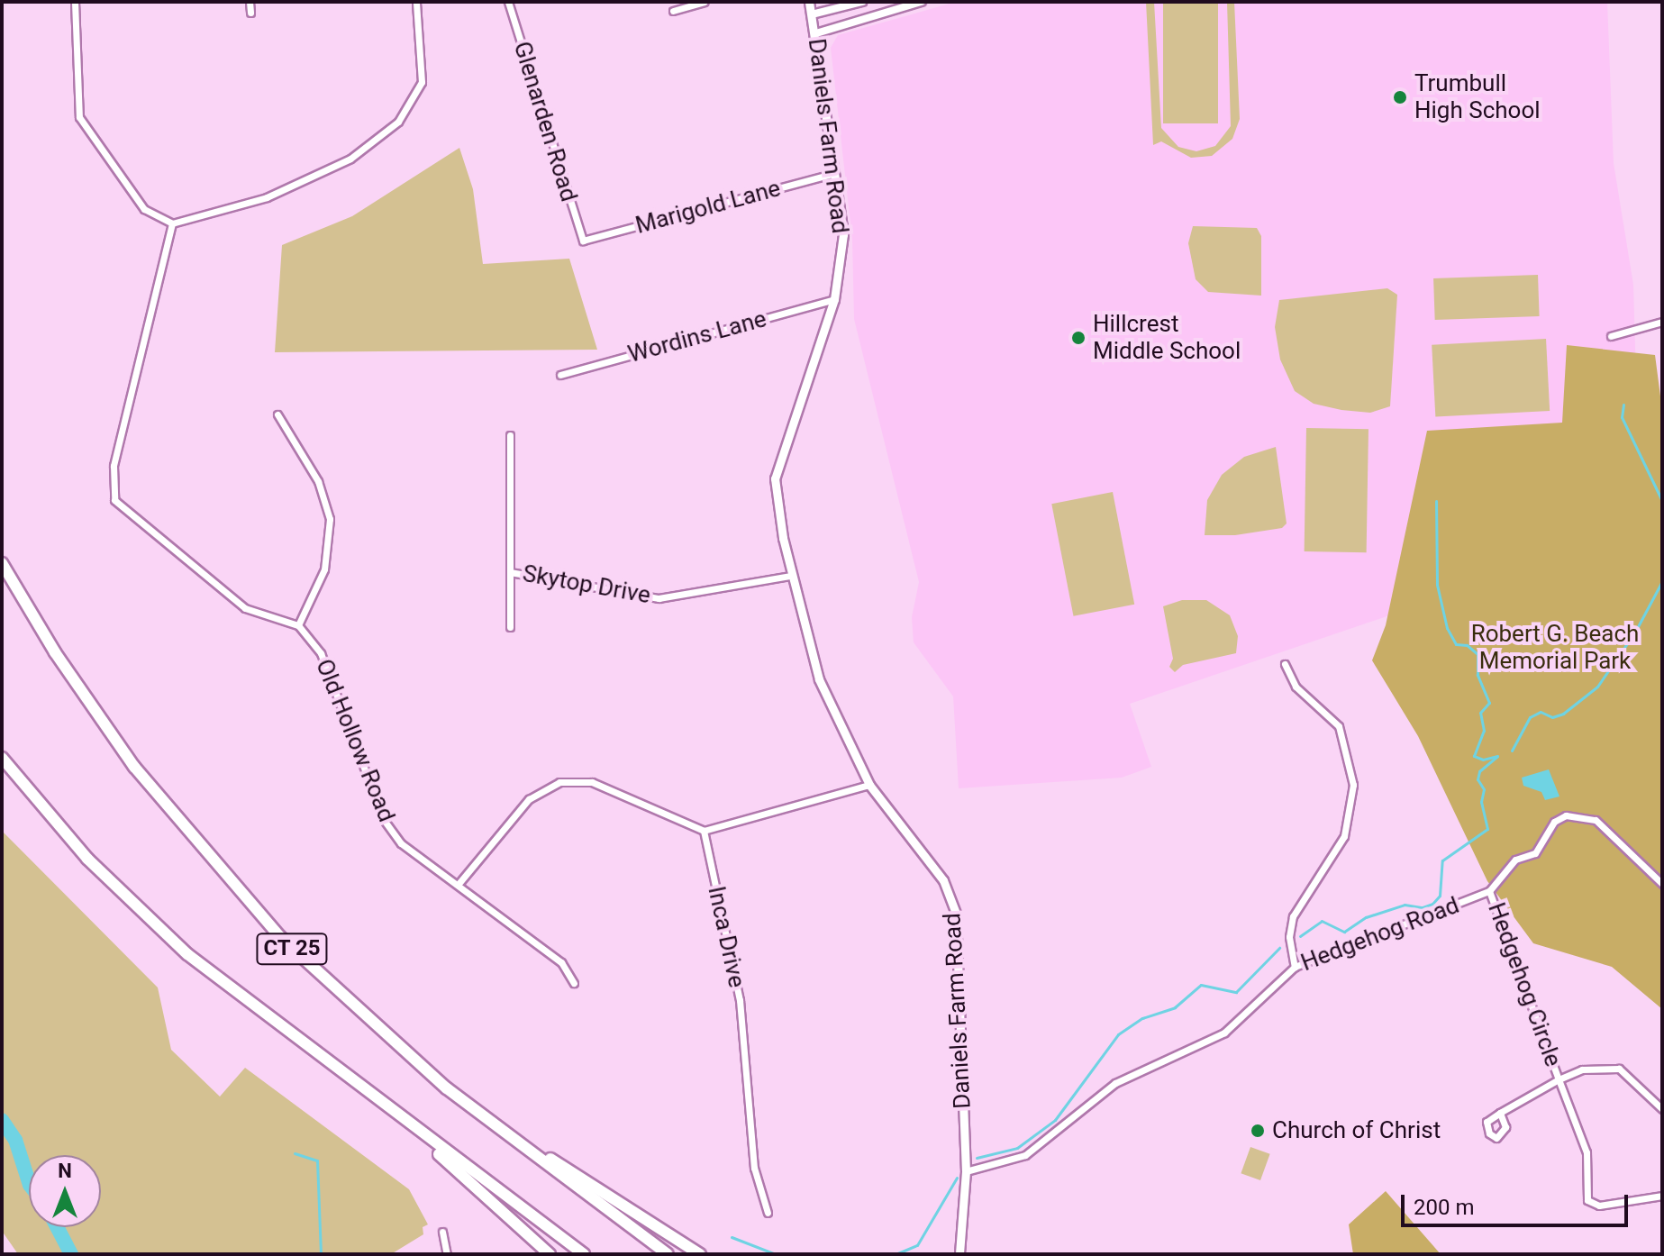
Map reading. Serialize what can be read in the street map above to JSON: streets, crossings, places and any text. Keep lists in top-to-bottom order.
{
  "streets": {
    "highway": ["CT 25"],
    "main road": ["Daniels Farm Road"],
    "street": [
      "Glenarden Road",
      "Marigold Lane",
      "Wordins Lane",
      "Skytop Drive",
      "Old Hollow Road",
      "Hedgehog Road",
      "Inca Drive",
      "Hedgehog Circle"
    ]
  },
  "crossings": [
    ["Glenarden Road", "Marigold Lane"],
    ["Daniels Farm Road", "Marigold Lane"],
    ["Daniels Farm Road", "Wordins Lane"],
    ["Daniels Farm Road", "Skytop Drive"],
    ["Daniels Farm Road", "Hedgehog Road"],
    ["Hedgehog Road", "Hedgehog Circle"]
  ],
  "parks": ["Robert G. Beach Memorial Park"],
  "places": ["Trumbull High School", "Hillcrest Middle School", "Church of Christ"],
  "scale_bar": "200 m",
  "north": "top"
}
